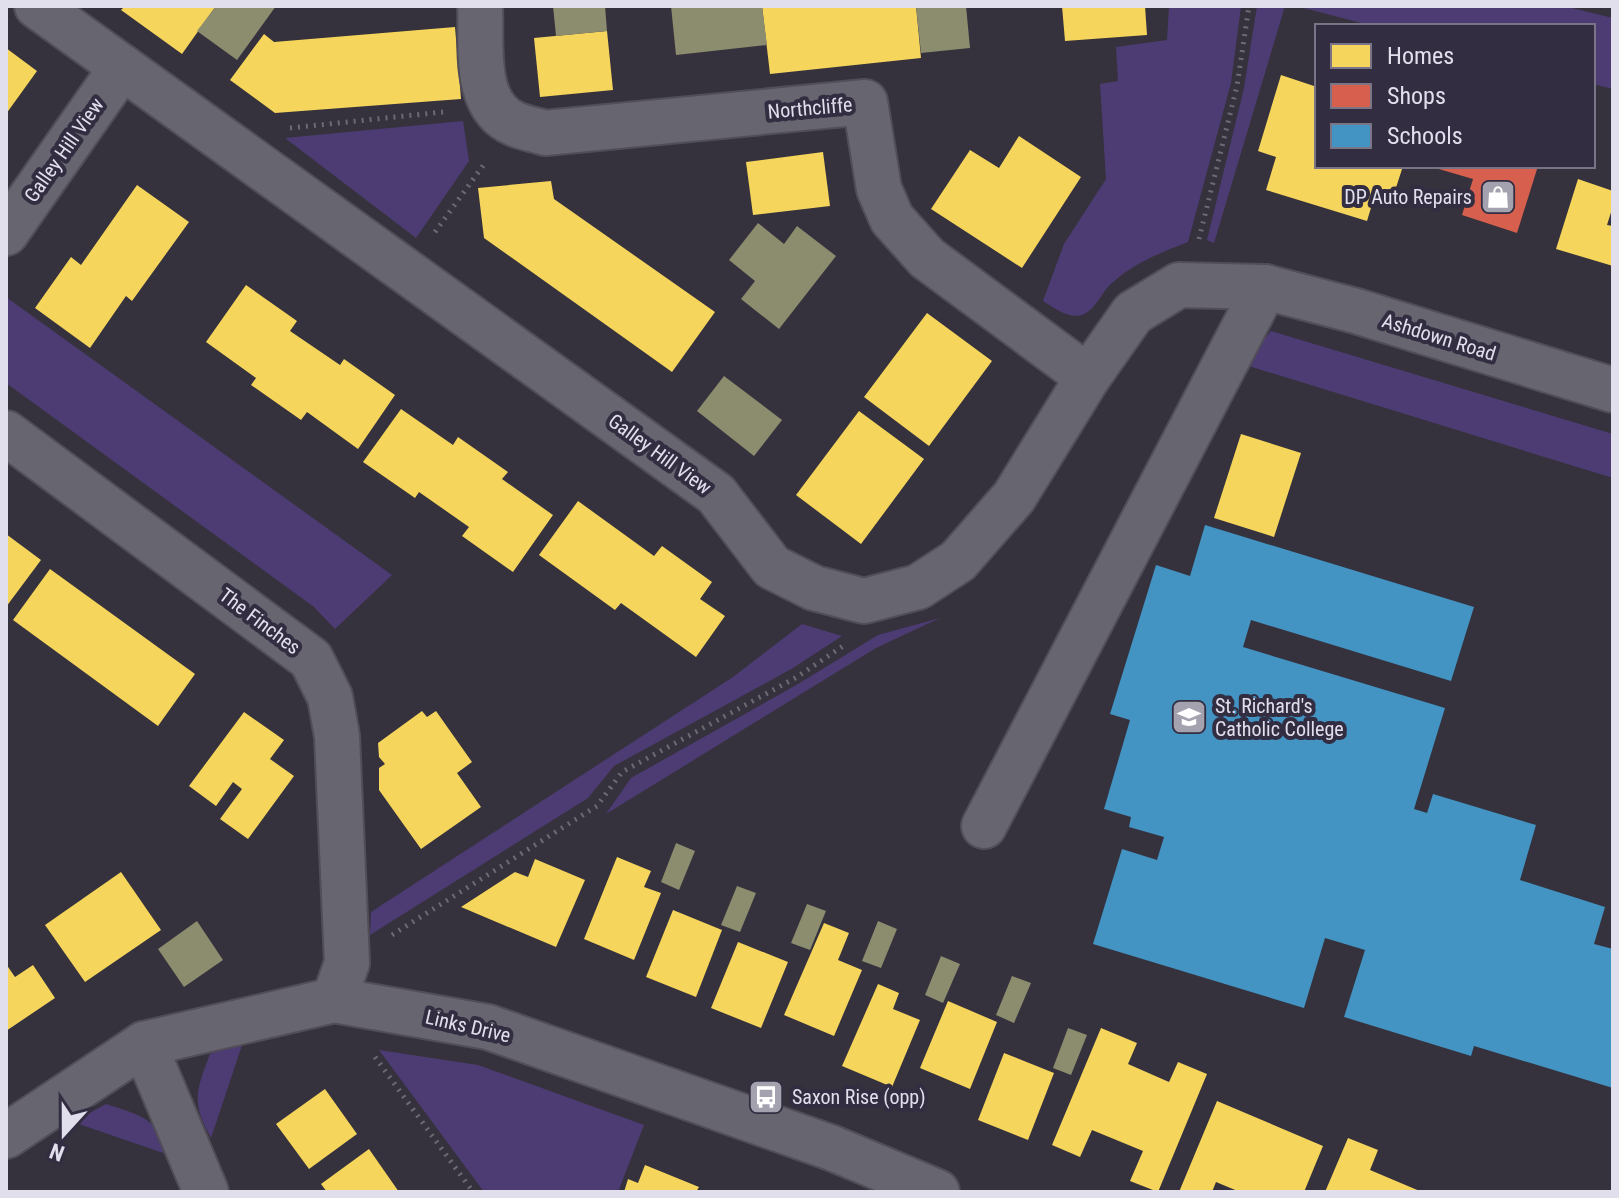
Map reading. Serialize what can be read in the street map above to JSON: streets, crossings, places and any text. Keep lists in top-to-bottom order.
{
  "streets": {
    "street": [
      "Northcliffe",
      "Galley Hill View",
      "Ashdown Road",
      "The Finches",
      "Links Drive"
    ]
  },
  "crossings": [
    ["Northcliffe", "Galley Hill View"],
    ["The Finches", "Links Drive"]
  ],
  "places": {
    "shop": ["DP Auto Repairs"],
    "school or university": ["St. Richard's Catholic College"],
    "bus stop": ["Saxon Rise (opp)"]
  },
  "legend": ["Homes", "Shops", "Schools"],
  "north": "bottom"
}
